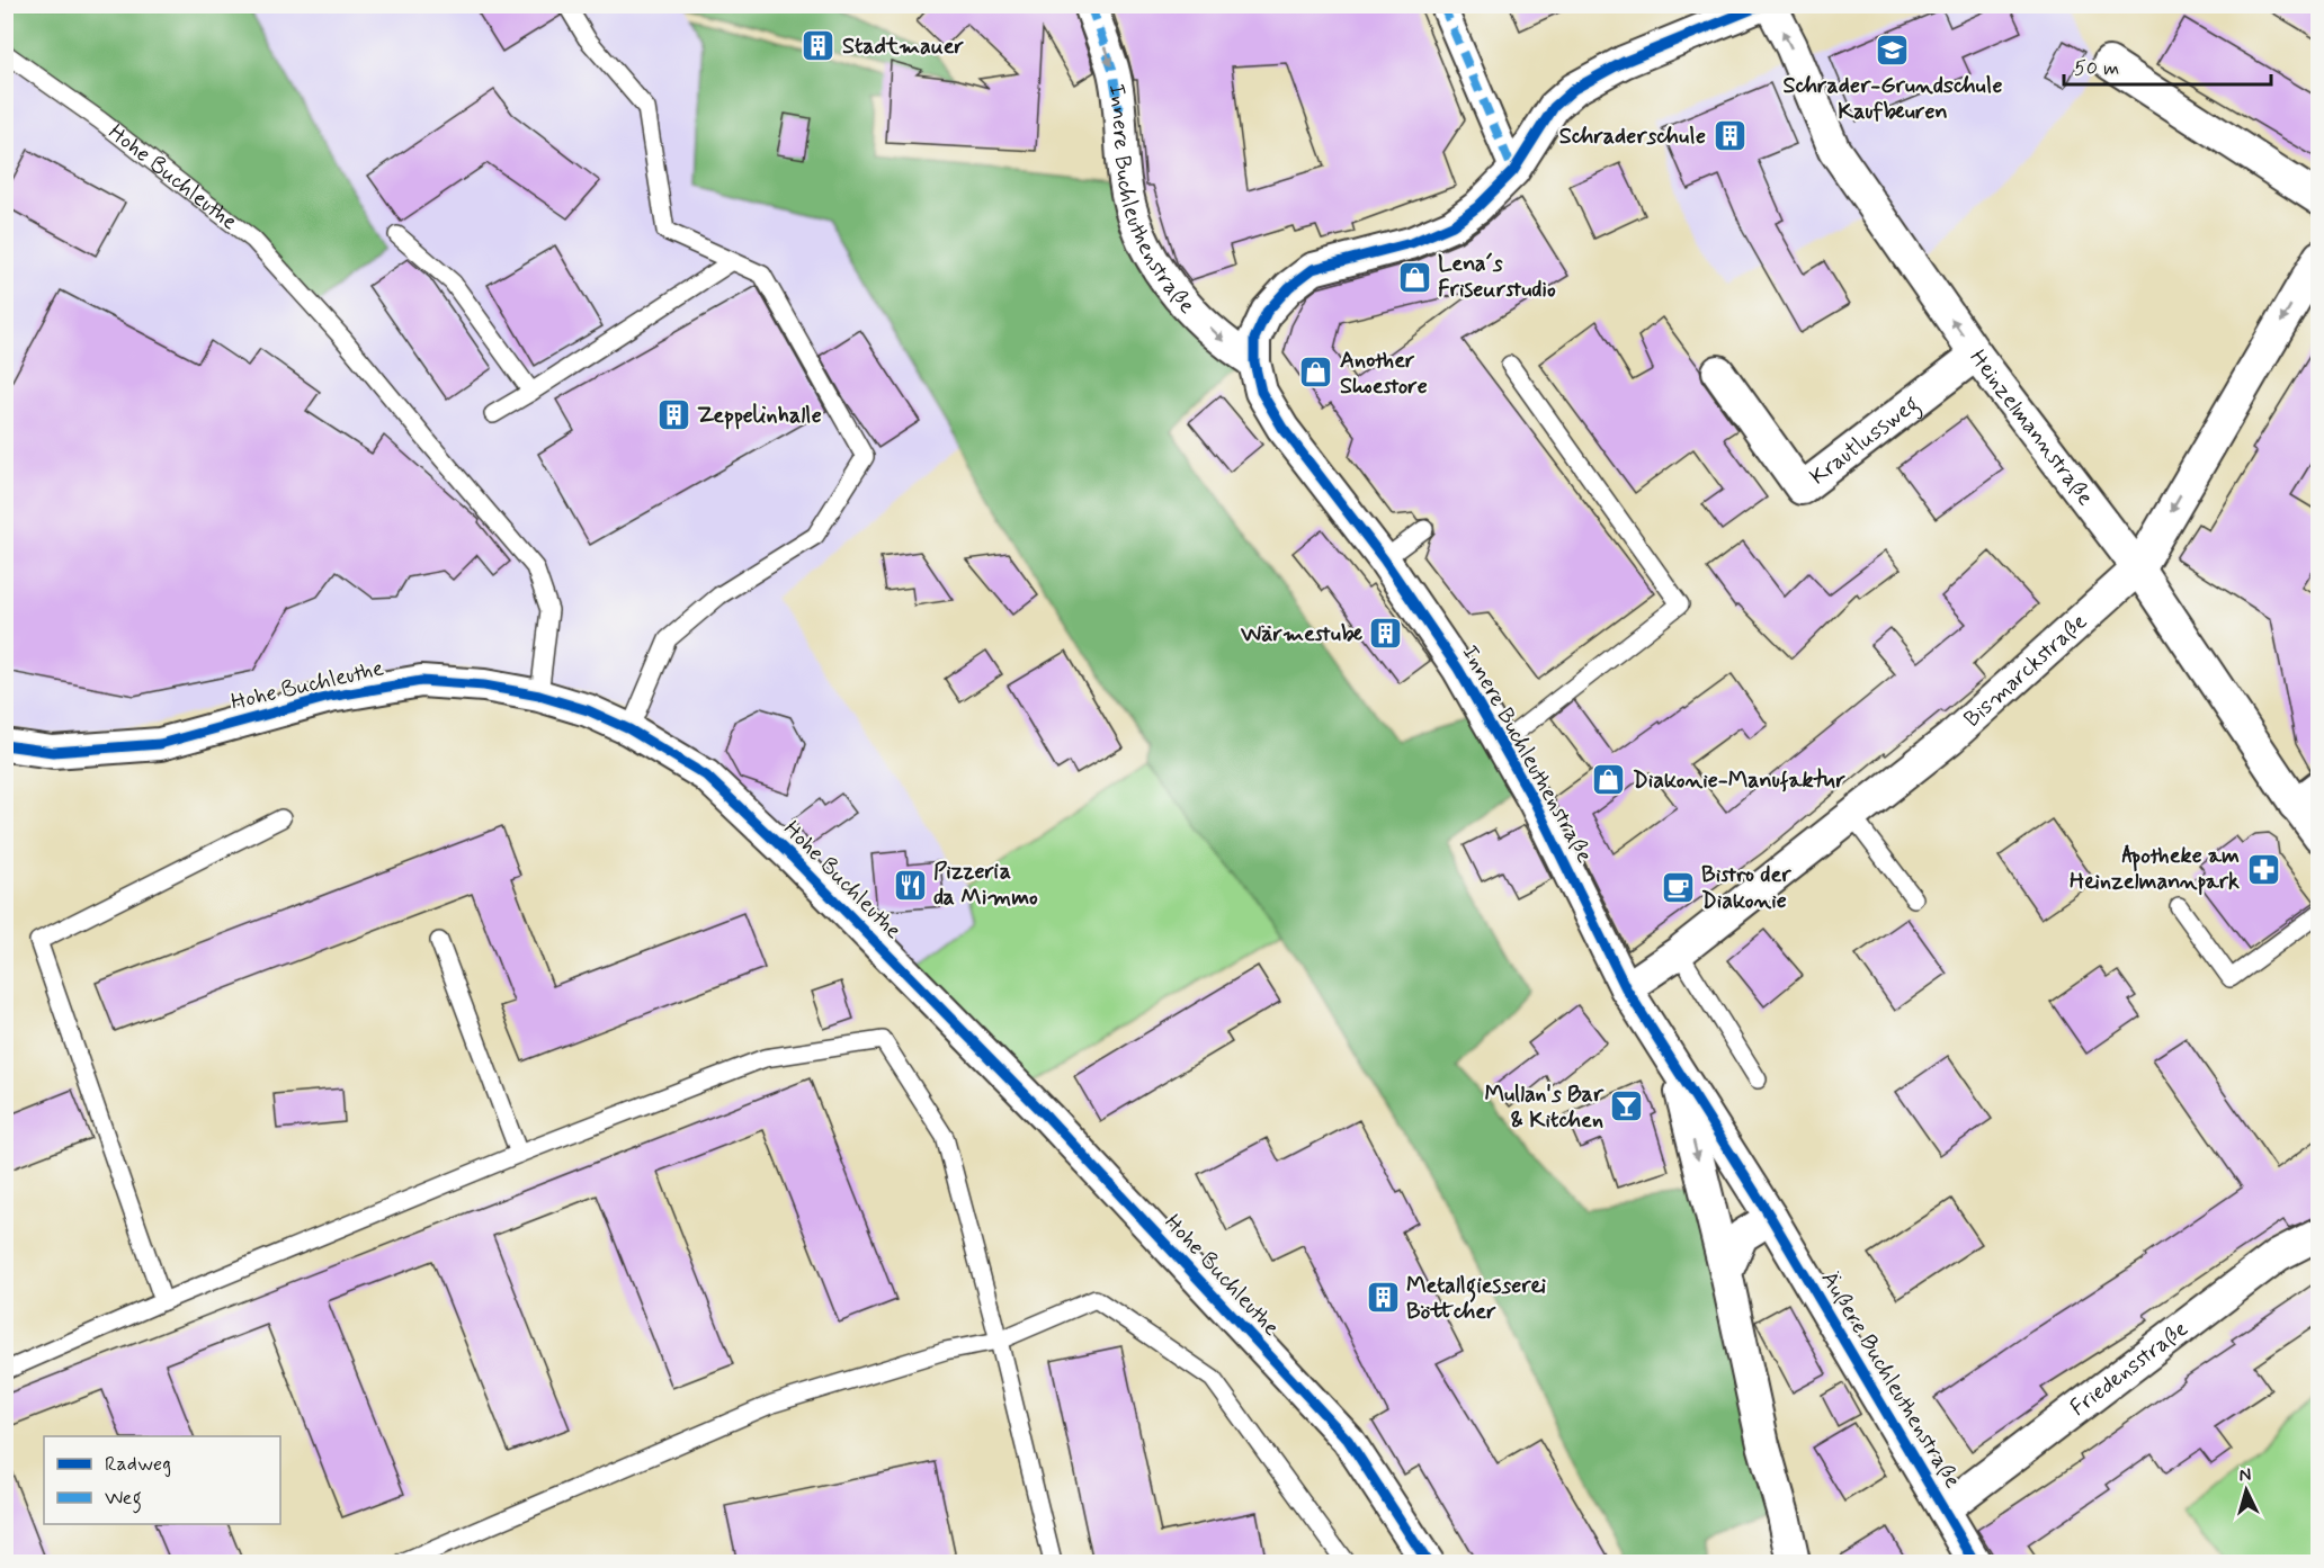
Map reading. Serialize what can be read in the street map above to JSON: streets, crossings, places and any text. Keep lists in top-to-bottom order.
{
  "streets": {
    "street": [
      "Hohe Buchleuthe",
      "Innere Buchleuthenstraße",
      "Heinzelmannstraße",
      "Krautlussweg",
      "Bismarckstraße",
      "Friedensstraße",
      "Äußere Buchleuthenstraße"
    ]
  },
  "crossings": [
    ["Innere Buchleuthenstraße", "Bismarckstraße"],
    ["Innere Buchleuthenstraße", "Äußere Buchleuthenstraße"],
    ["Heinzelmannstraße", "Krautlussweg"],
    ["Heinzelmannstraße", "Bismarckstraße"],
    ["Friedensstraße", "Äußere Buchleuthenstraße"]
  ],
  "one_way": ["Heinzelmannstraße", "Bismarckstraße"],
  "places": {
    "building": [
      "Stadtmauer",
      "Schraderschule",
      "Zeppelinhalle",
      "Wärmestube",
      "Metallgiesserei Böttcher"
    ],
    "school or university": ["Schrader-Grundschule Kaufbeuren"],
    "shop": ["Lena´s Friseurstudio", "Another Shoestore", "Diakonie-Manufaktur"],
    "pharmacy": ["Apotheke am Heinzelmannpark"],
    "restaurant": ["Pizzeria da Mimmo"],
    "cafe": ["Bistro der Diakonie"],
    "bar": ["Mullan's Bar & Kitchen"]
  },
  "legend": ["Radweg", "Weg"],
  "scale_bar": "50 m",
  "north": "top"
}
